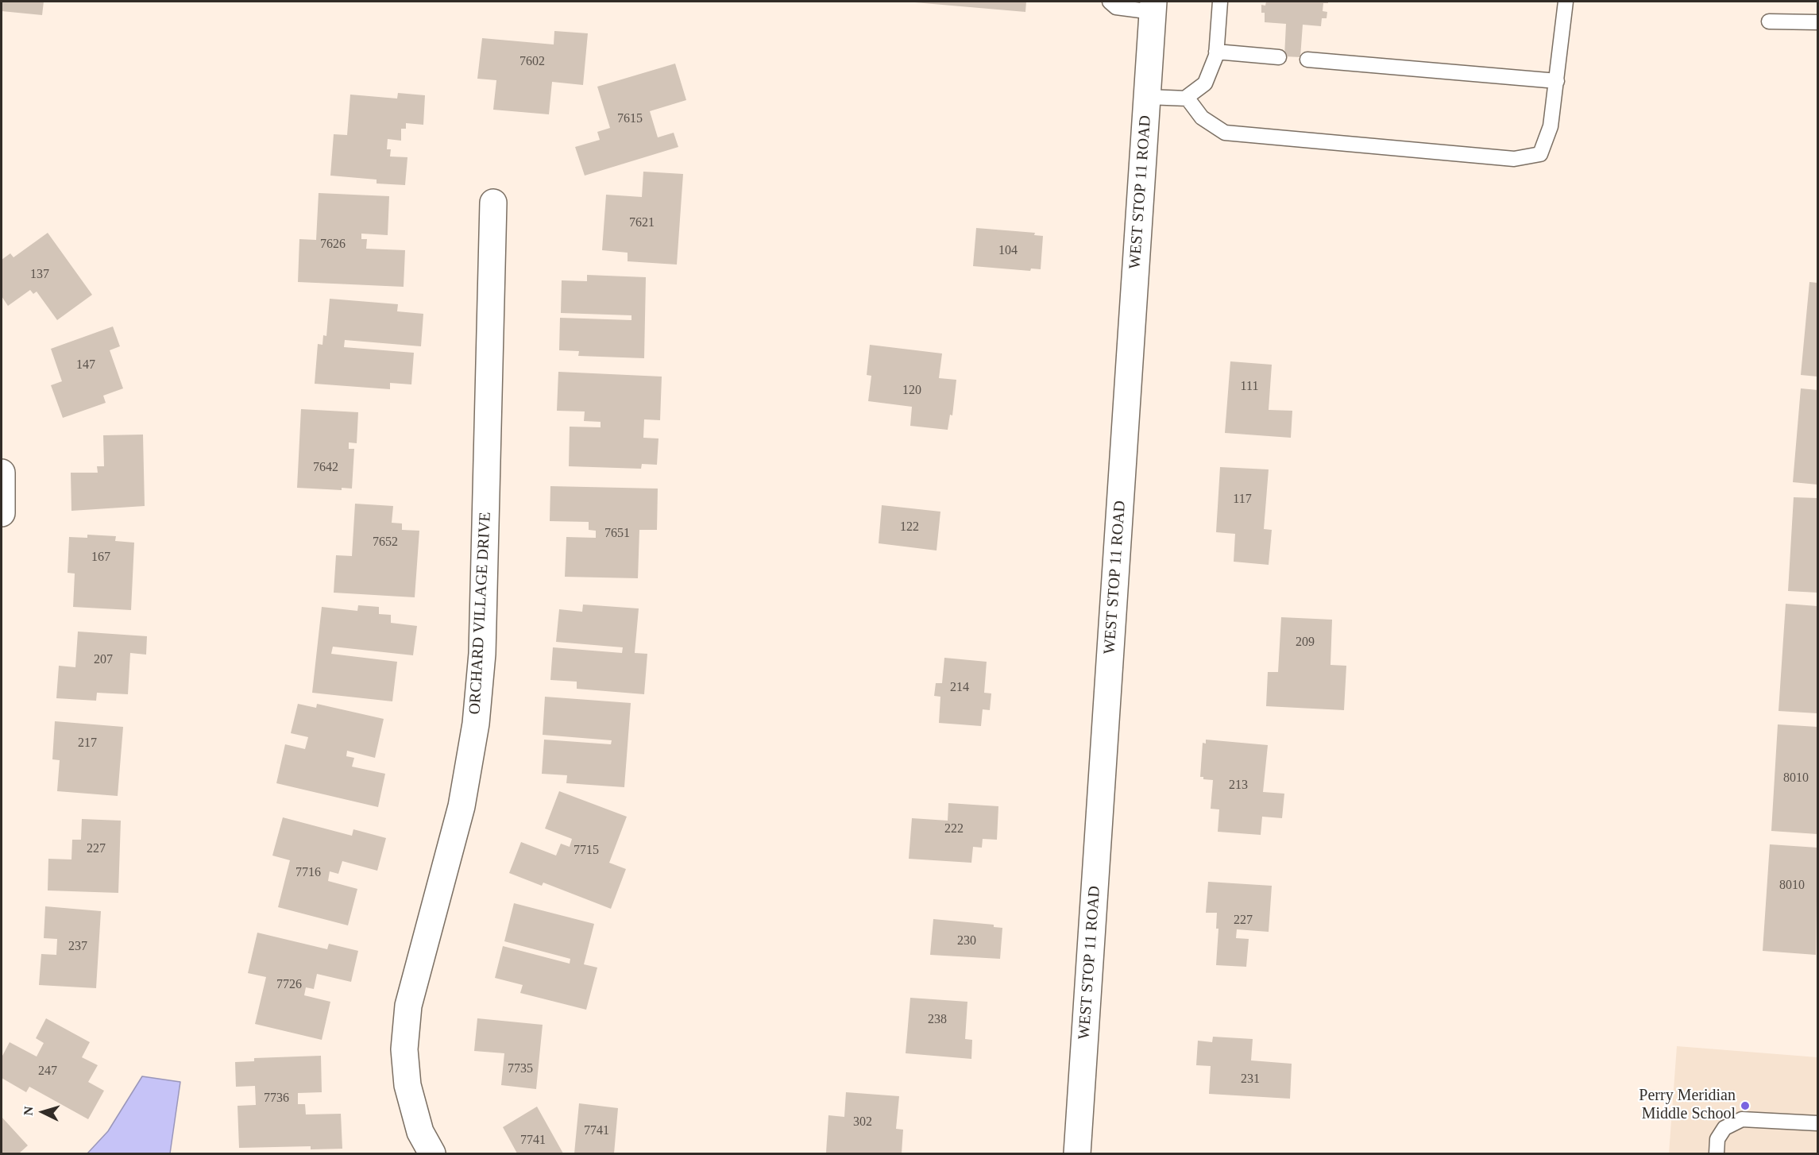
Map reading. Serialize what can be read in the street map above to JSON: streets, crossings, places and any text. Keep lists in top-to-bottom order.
{
  "streets": {
    "street": ["WEST STOP 11 ROAD", "ORCHARD VILLAGE DRIVE"]
  },
  "places": ["Perry Meridian Middle School"],
  "house_numbers": [
    "7602",
    "7615",
    "7621",
    "7626",
    "104",
    "137",
    "147",
    "111",
    "120",
    "7642",
    "117",
    "122",
    "7651",
    "7652",
    "167",
    "209",
    "207",
    "214",
    "217",
    "8010",
    "213",
    "222",
    "227",
    "7715",
    "7716",
    "8010",
    "227",
    "230",
    "237",
    "7726",
    "238",
    "7735",
    "247",
    "231",
    "7736",
    "302",
    "7741",
    "7741"
  ],
  "north": "left"
}
